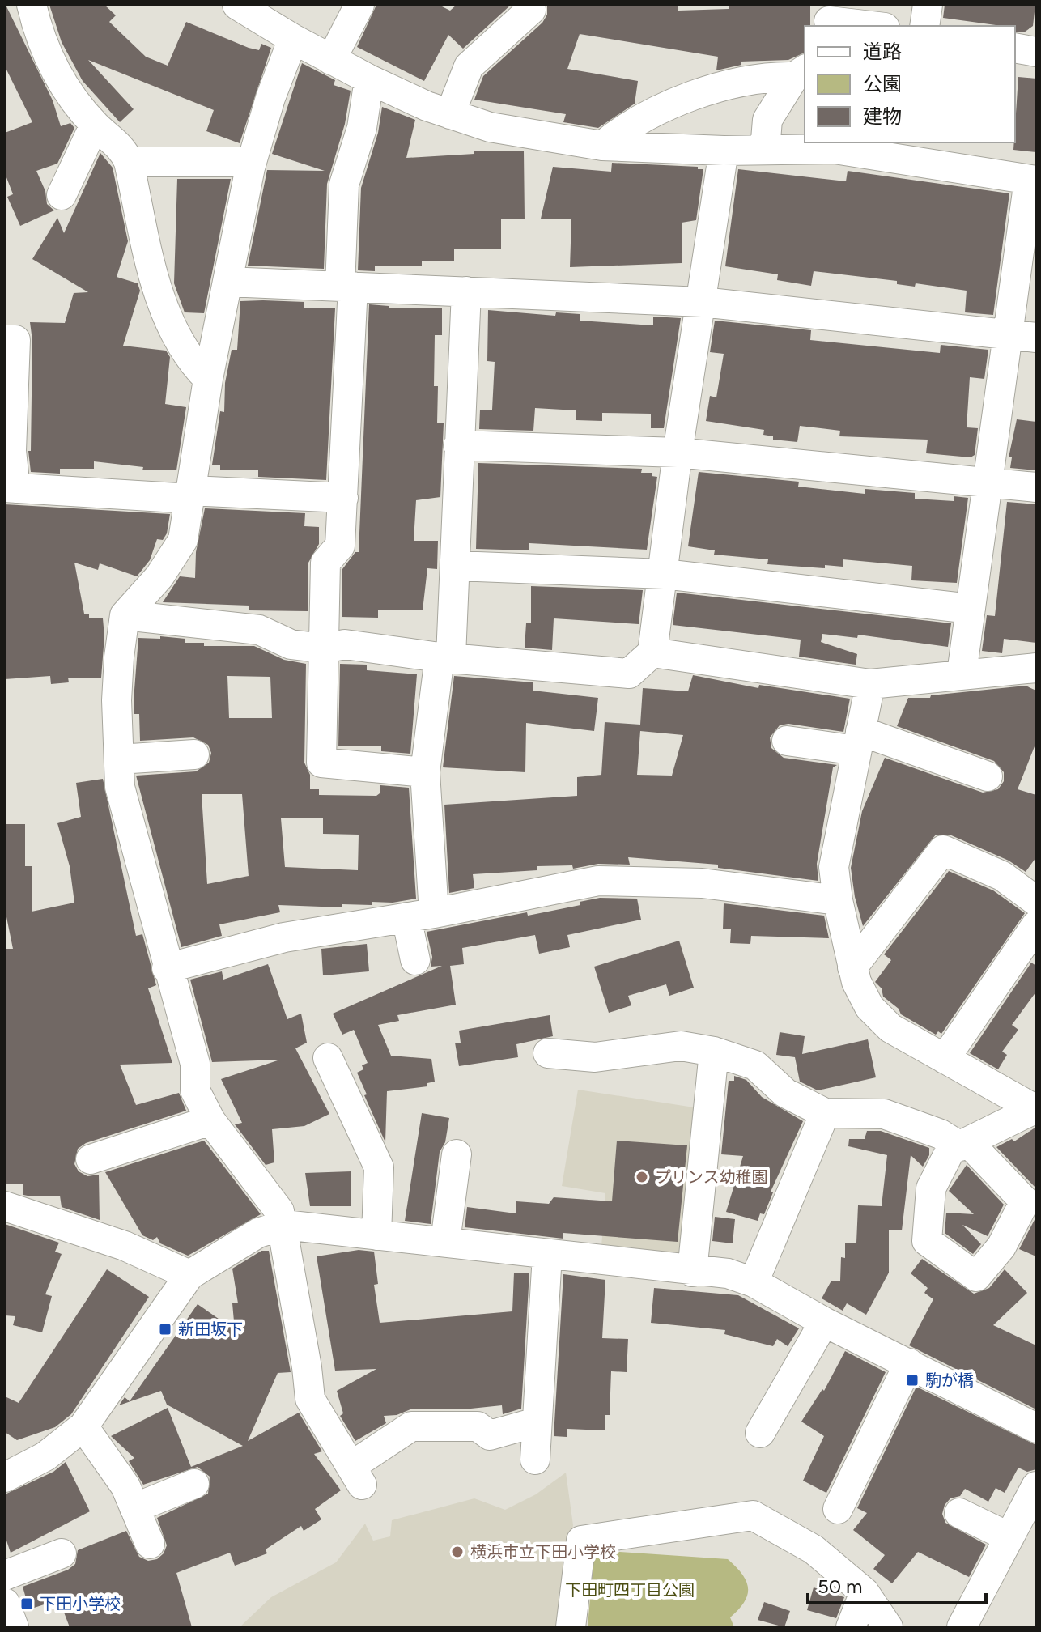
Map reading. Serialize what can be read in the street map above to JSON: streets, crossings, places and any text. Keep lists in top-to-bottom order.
{
  "parks": ["下田町四丁目公園"],
  "places": {
    "other": ["プリンス幼稚園", "横浜市立下田小学校"],
    "transit": ["新田坂下", "駒が橋", "下田小学校"]
  },
  "legend": ["道路", "公園", "建物"],
  "scale_bar": "50 m"
}
